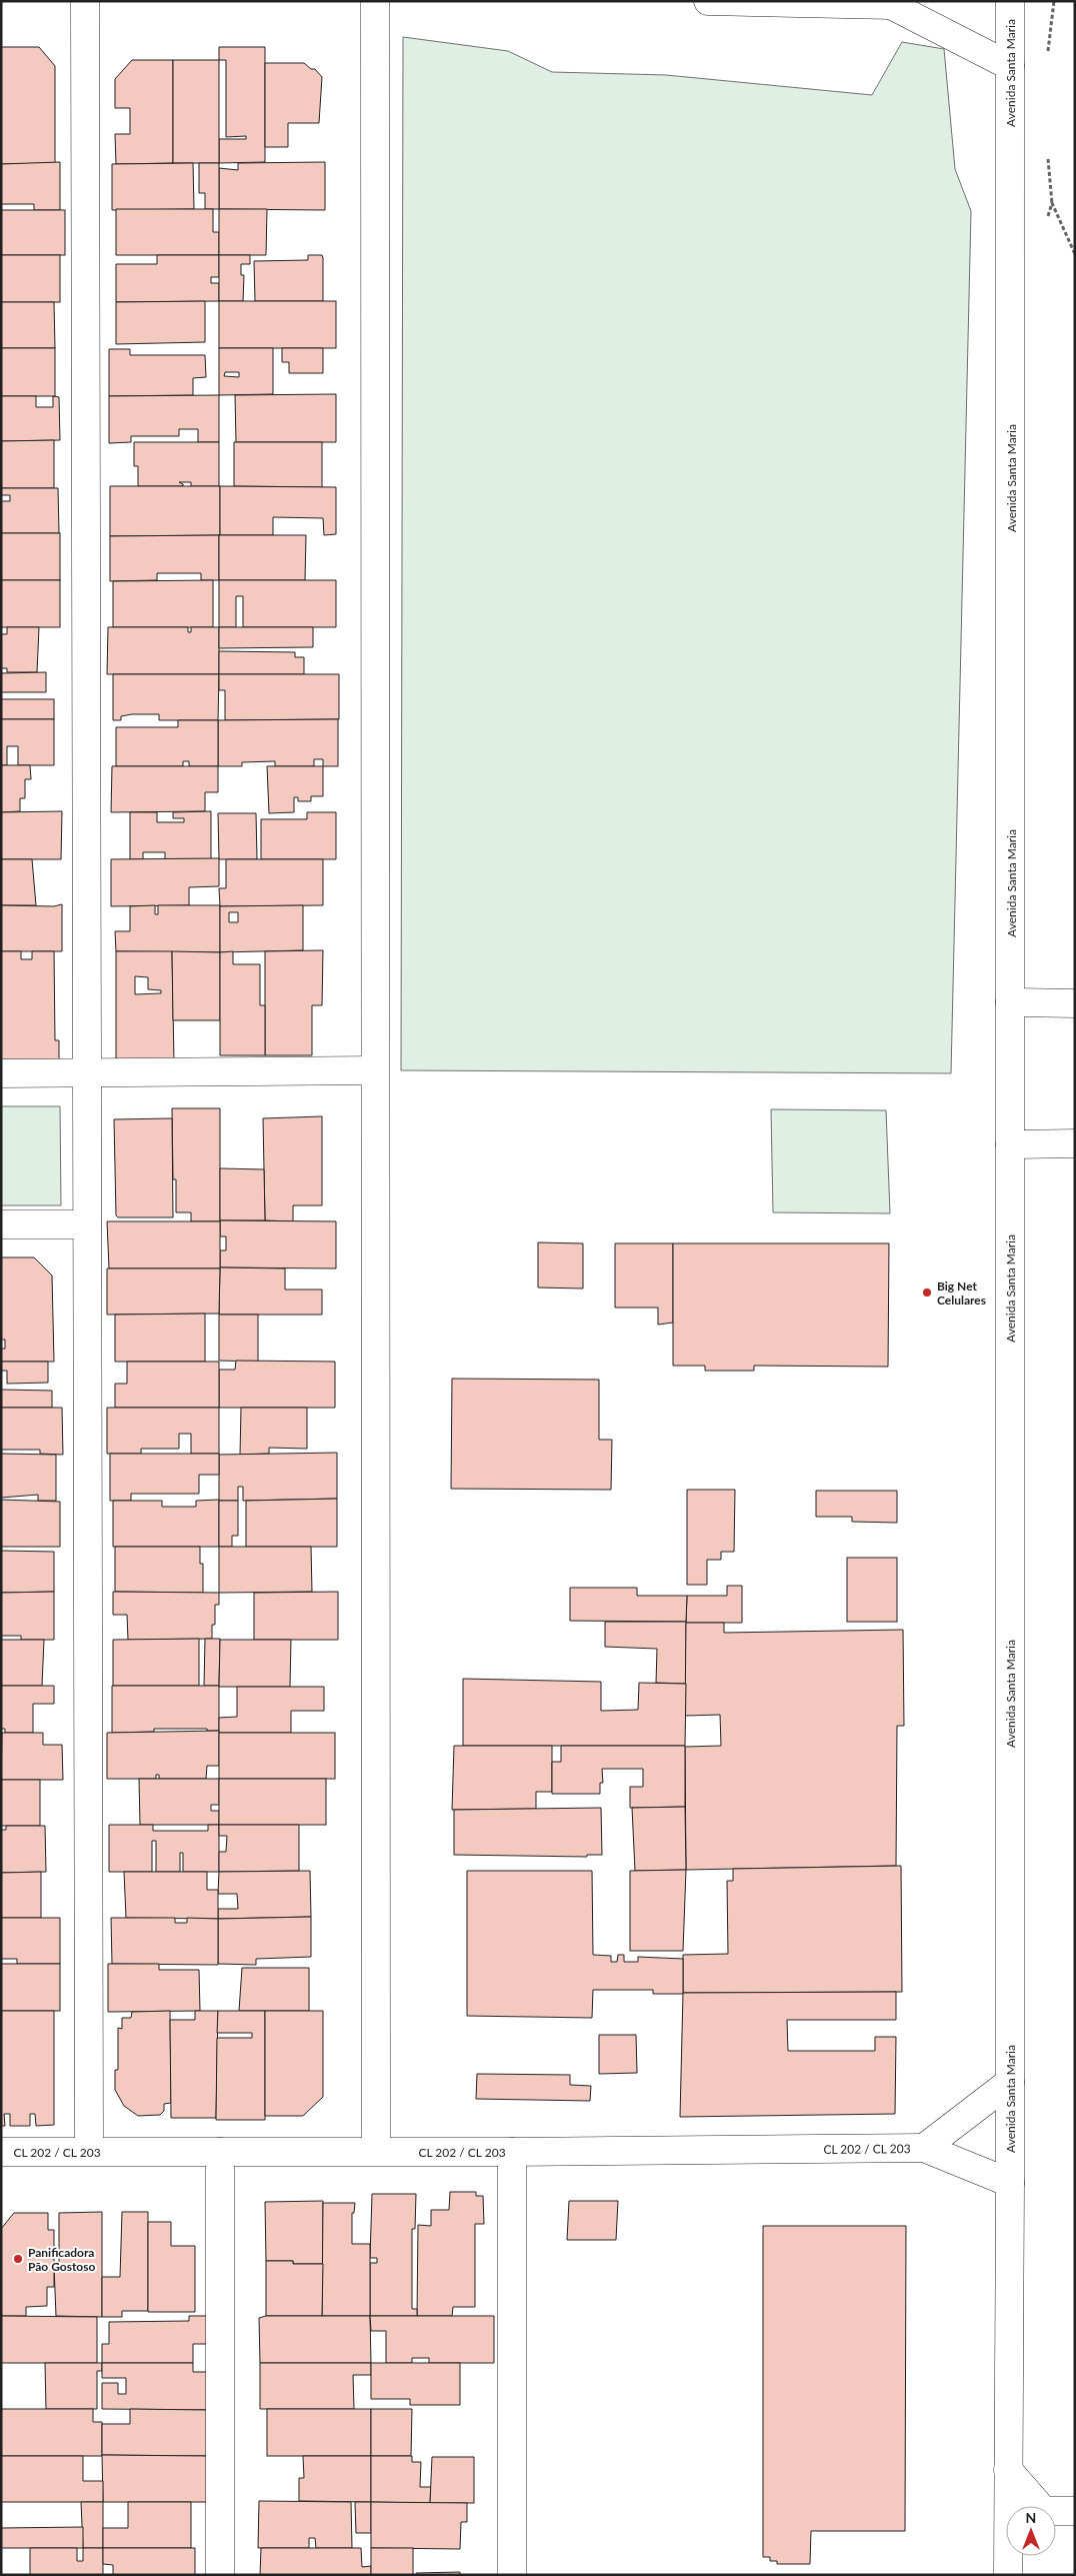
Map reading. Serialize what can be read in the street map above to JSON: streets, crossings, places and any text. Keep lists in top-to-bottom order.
{
  "streets": {
    "street": ["Avenida Santa Maria", "CL 202 / CL 203"]
  },
  "places": ["Big Net Celulares", "Panificadora Pão Gostoso"],
  "north": "top"
}
